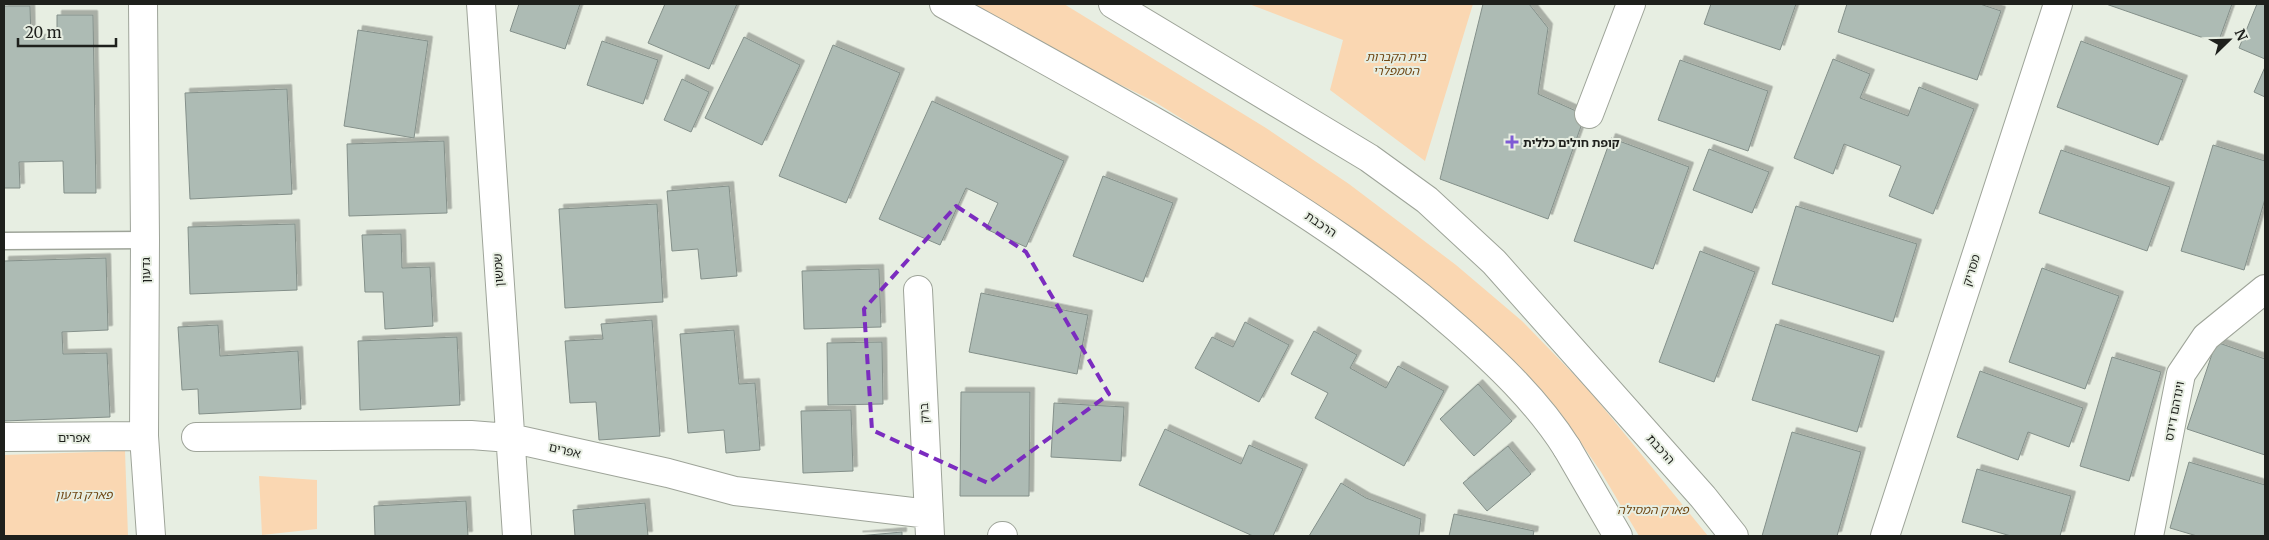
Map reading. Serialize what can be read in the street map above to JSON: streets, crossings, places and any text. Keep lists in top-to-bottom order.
{
  "streets": {
    "street": [
      "הרכבת",
      "גדעון",
      "שמשון",
      "מסריק",
      "וינדהם דידס",
      "ברק",
      "אפרים"
    ]
  },
  "crossings": [
    ["גדעון", "אפרים"],
    ["שמשון", "אפרים"],
    ["ברק", "אפרים"]
  ],
  "parks": ["בית הקברות הטמפלרי", "פארק גדעון", "פארק המסילה"],
  "places": {
    "health": ["קופת חולים כללית"]
  },
  "scale_bar": "20 m",
  "north": "top right"
}
